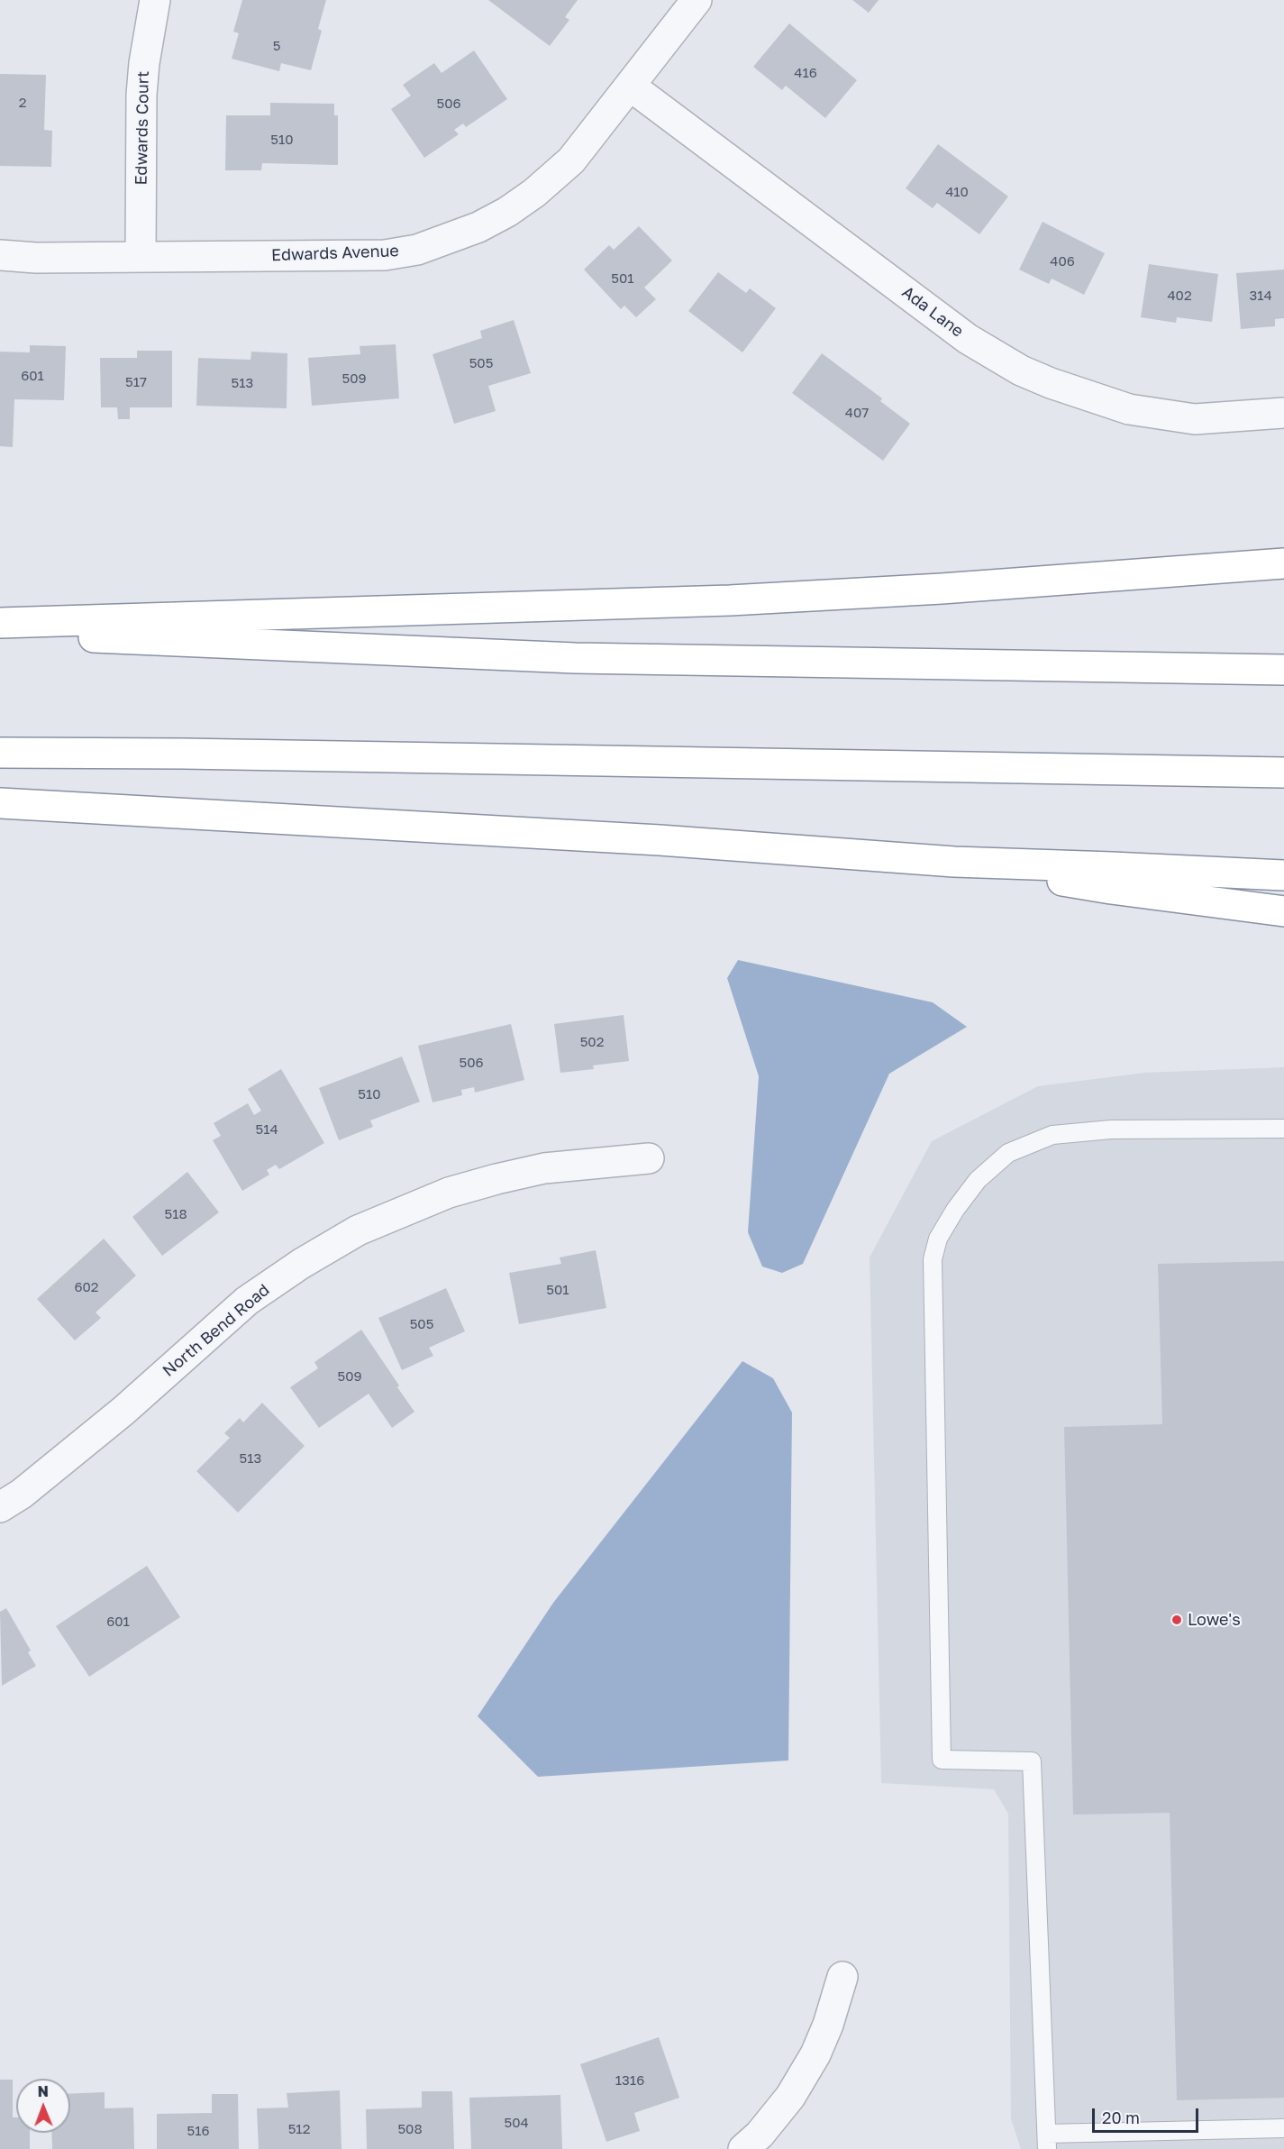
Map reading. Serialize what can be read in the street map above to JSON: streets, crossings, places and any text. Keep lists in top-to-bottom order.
{
  "streets": {
    "street": [
      "Edwards Court",
      "Edwards Avenue",
      "Ada Lane",
      "North Bend Road"
    ]
  },
  "crossings": [
    ["Edwards Court", "Edwards Avenue"],
    ["Edwards Avenue", "Ada Lane"]
  ],
  "places": ["Lowe's"],
  "house_numbers": [
    "5",
    "416",
    "2",
    "506",
    "510",
    "410",
    "406",
    "501",
    "402",
    "314",
    "505",
    "601",
    "509",
    "517",
    "513",
    "407",
    "502",
    "506",
    "510",
    "514",
    "518",
    "602",
    "501",
    "505",
    "509",
    "513",
    "601",
    "1316",
    "504",
    "512",
    "508",
    "516"
  ],
  "scale_bar": "20 m",
  "north": "top"
}
